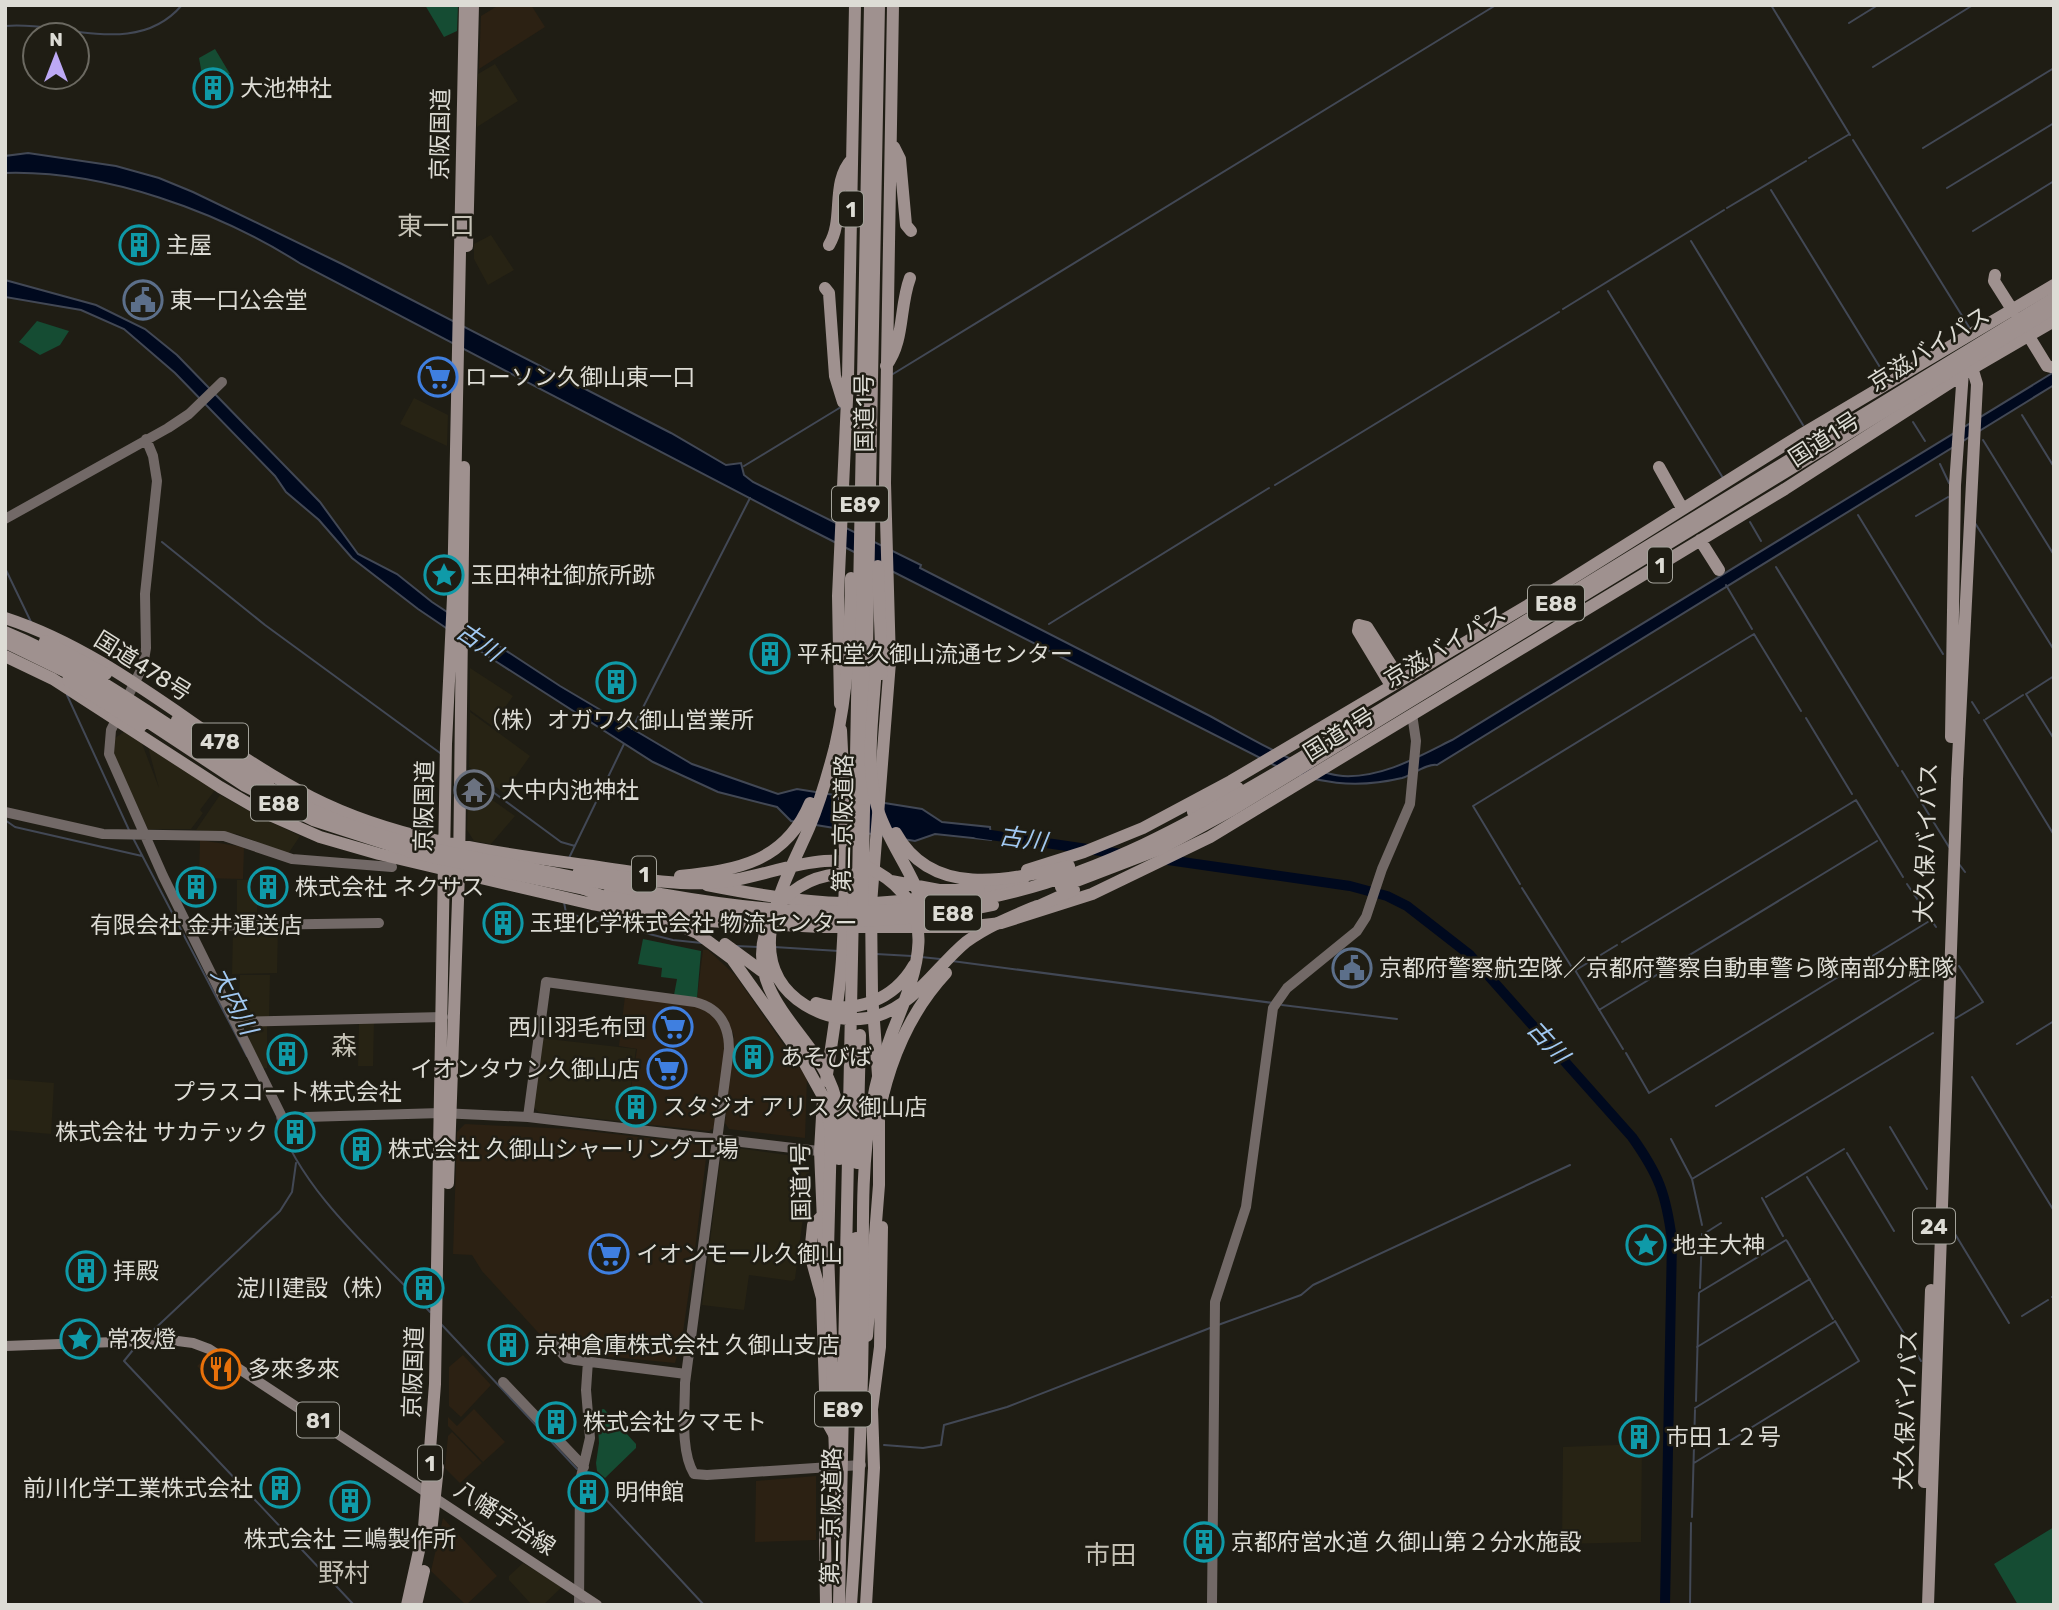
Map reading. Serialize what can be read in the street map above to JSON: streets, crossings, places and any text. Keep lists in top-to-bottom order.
{
  "streets": {
    "highway": [
      "京阪国道",
      "1",
      "京滋バイパス",
      "国道1号",
      "E89",
      "E88",
      "国道478号",
      "478",
      "第二京阪道路",
      "大久保バイパス",
      "24"
    ],
    "main road": ["81", "八幡宇治線"]
  },
  "crossings": [
    ["京阪国道", "国道1号"],
    ["京阪国道", "E88"],
    ["京阪国道", "国道478号"],
    ["京阪国道", "478"],
    ["京阪国道", "八幡宇治線"],
    ["京滋バイパス", "国道1号"],
    ["京滋バイパス", "E88"],
    ["国道1号", "E88"],
    ["国道1号", "国道478号"],
    ["国道1号", "478"],
    ["国道1号", "第二京阪道路"],
    ["国道1号", "大久保バイパス"]
  ],
  "districts": [
    "東一口",
    "森",
    "市田",
    "野村"
  ],
  "water": ["古川", "大内川"],
  "places": {
    "building": [
      "大池神社",
      "主屋",
      "平和堂久御山流通センター",
      "（株）オガワ久御山営業所",
      "有限会社 金井運送店",
      "株式会社 ネクサス",
      "玉理化学株式会社 物流センター",
      "プラスコート株式会社",
      "あそびば",
      "スタジオ アリス 久御山店",
      "株式会社 サカテック",
      "株式会社 久御山シャーリング工場",
      "拝殿",
      "淀川建設（株）",
      "京神倉庫株式会社 久御山支店",
      "株式会社クマモト",
      "市田１２号",
      "前川化学工業株式会社",
      "明伸館",
      "株式会社 三嶋製作所",
      "京都府営水道 久御山第２分水施設"
    ],
    "public building": ["東一口公会堂", "京都府警察航空隊／京都府警察自動車警ら隊南部分駐隊"],
    "supermarket": [
      "ローソン久御山東一口",
      "西川羽毛布団",
      "イオンタウン久御山店",
      "イオンモール久御山"
    ],
    "place": ["玉田神社御旅所跡", "地主大神", "常夜燈"],
    "temple": ["大中内池神社"],
    "restaurant": ["多來多來"]
  },
  "north": "top"
}
